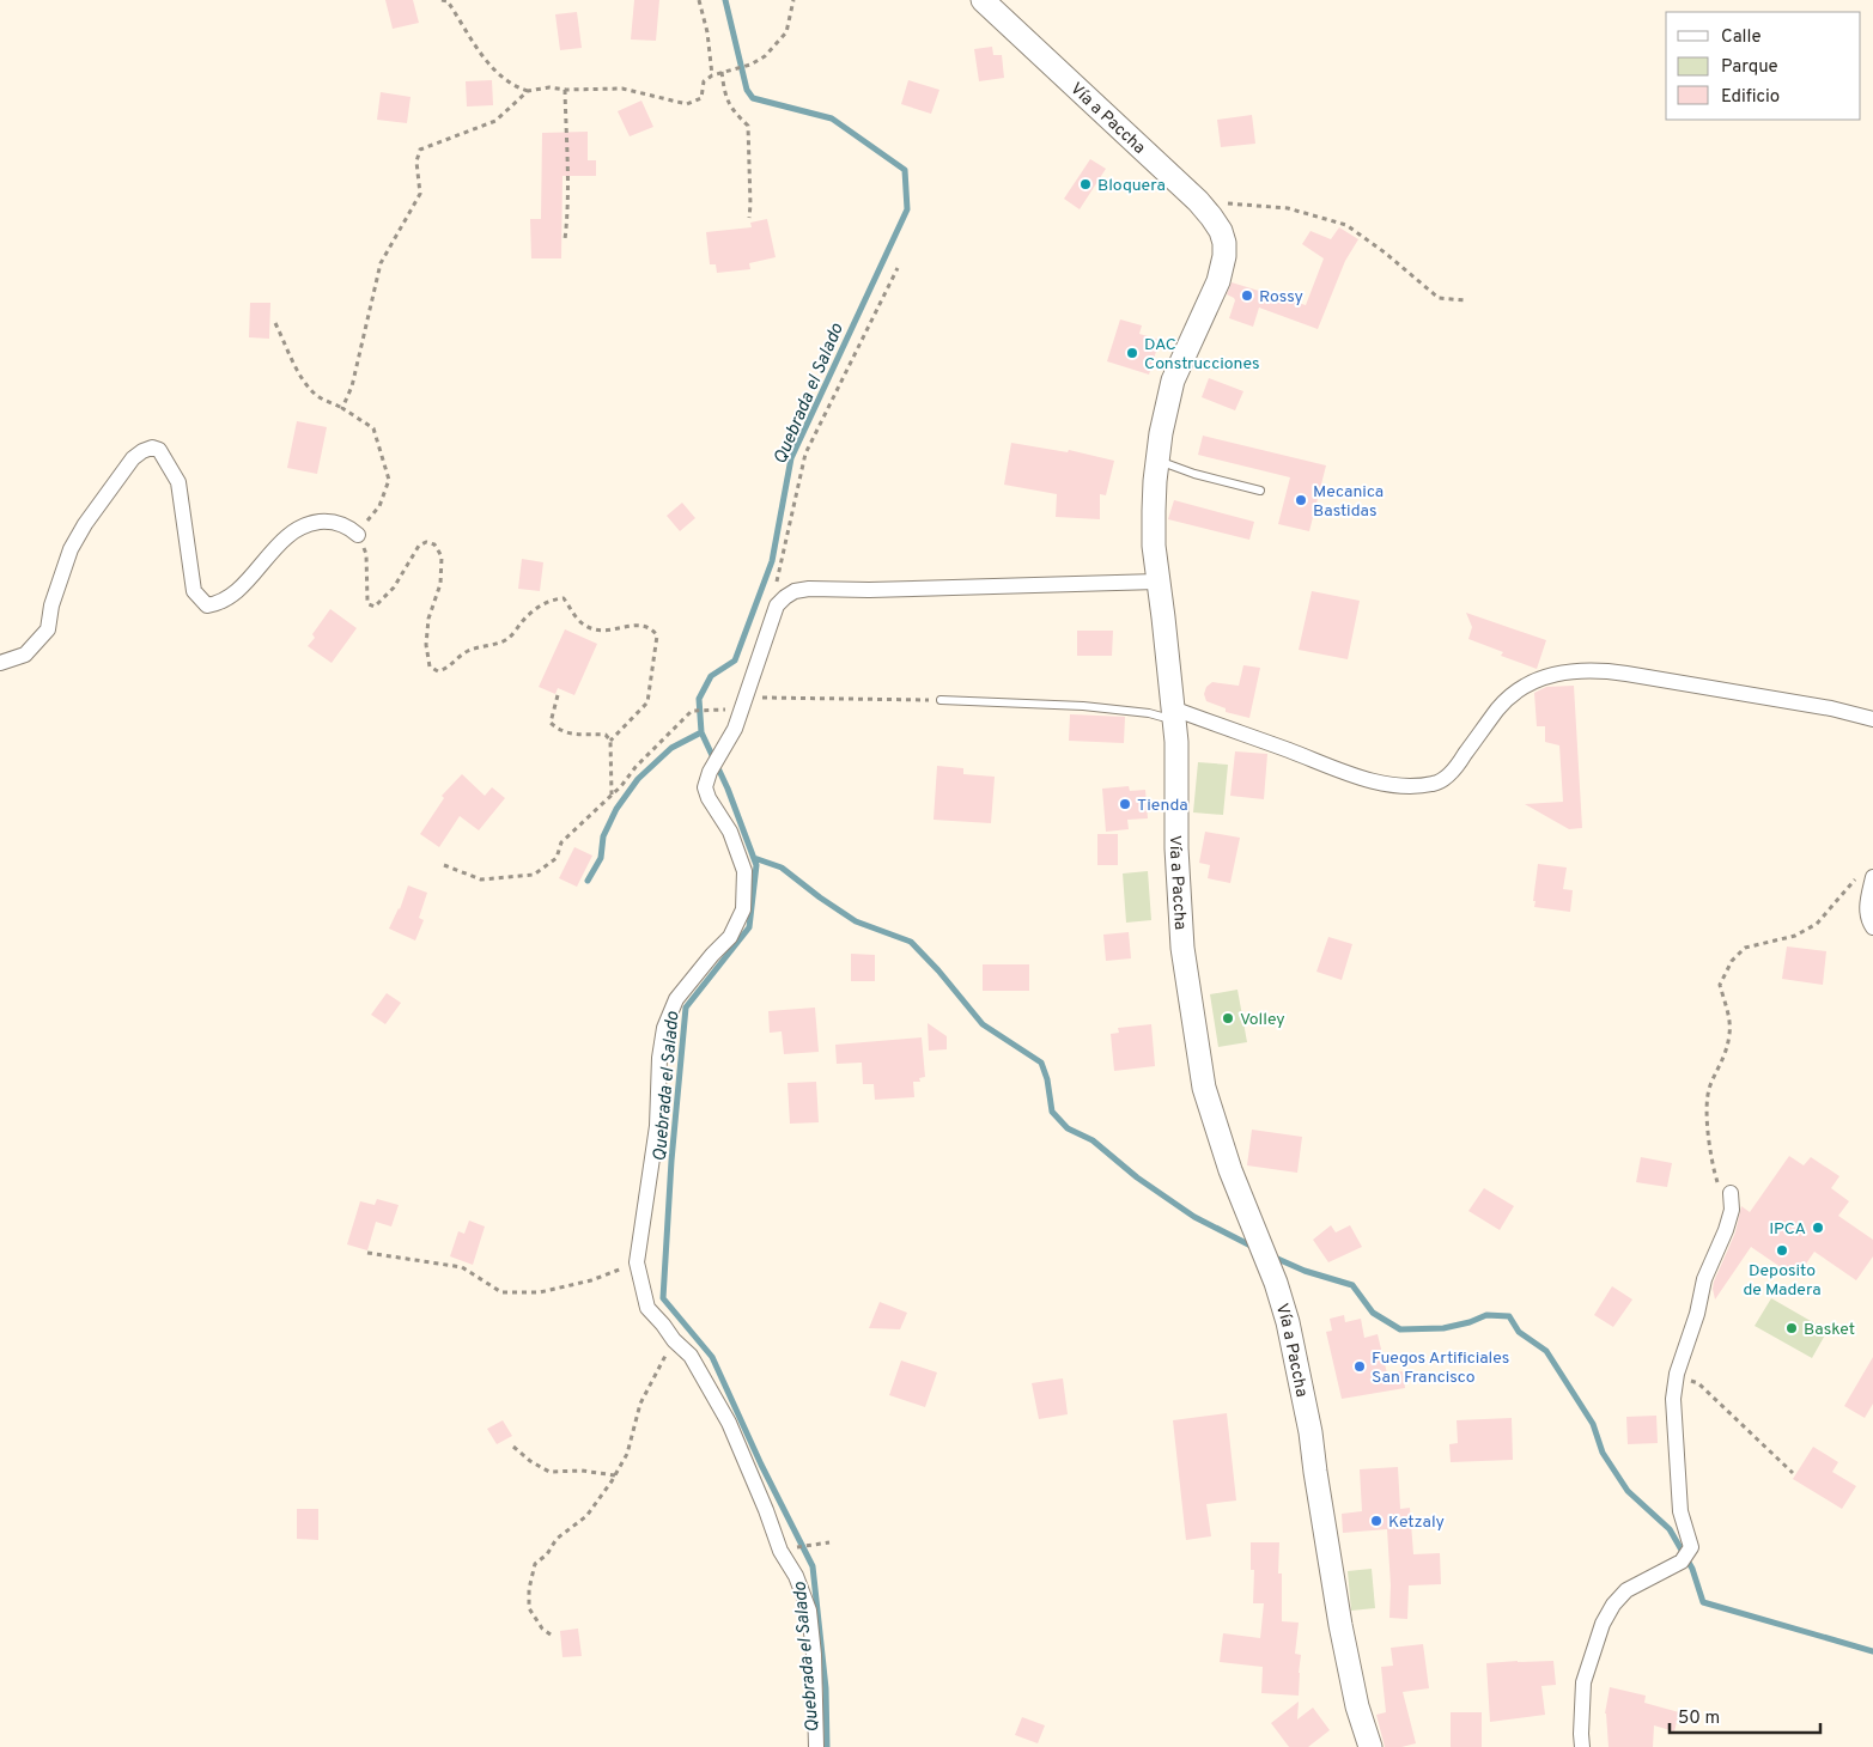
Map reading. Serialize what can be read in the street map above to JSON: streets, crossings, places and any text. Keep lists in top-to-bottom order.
{
  "streets": {
    "main road": ["Vía a Paccha"]
  },
  "water": ["Quebrada el Salado"],
  "places": [
    "Bloquera",
    "Rossy",
    "DAC Construcciones",
    "Mecanica Bastidas",
    "Tienda",
    "Volley",
    "IPCA",
    "Deposito de Madera",
    "Basket",
    "Fuegos Artificiales San Francisco",
    "Ketzaly"
  ],
  "legend": ["Calle", "Parque", "Edificio"],
  "scale_bar": "50 m"
}
